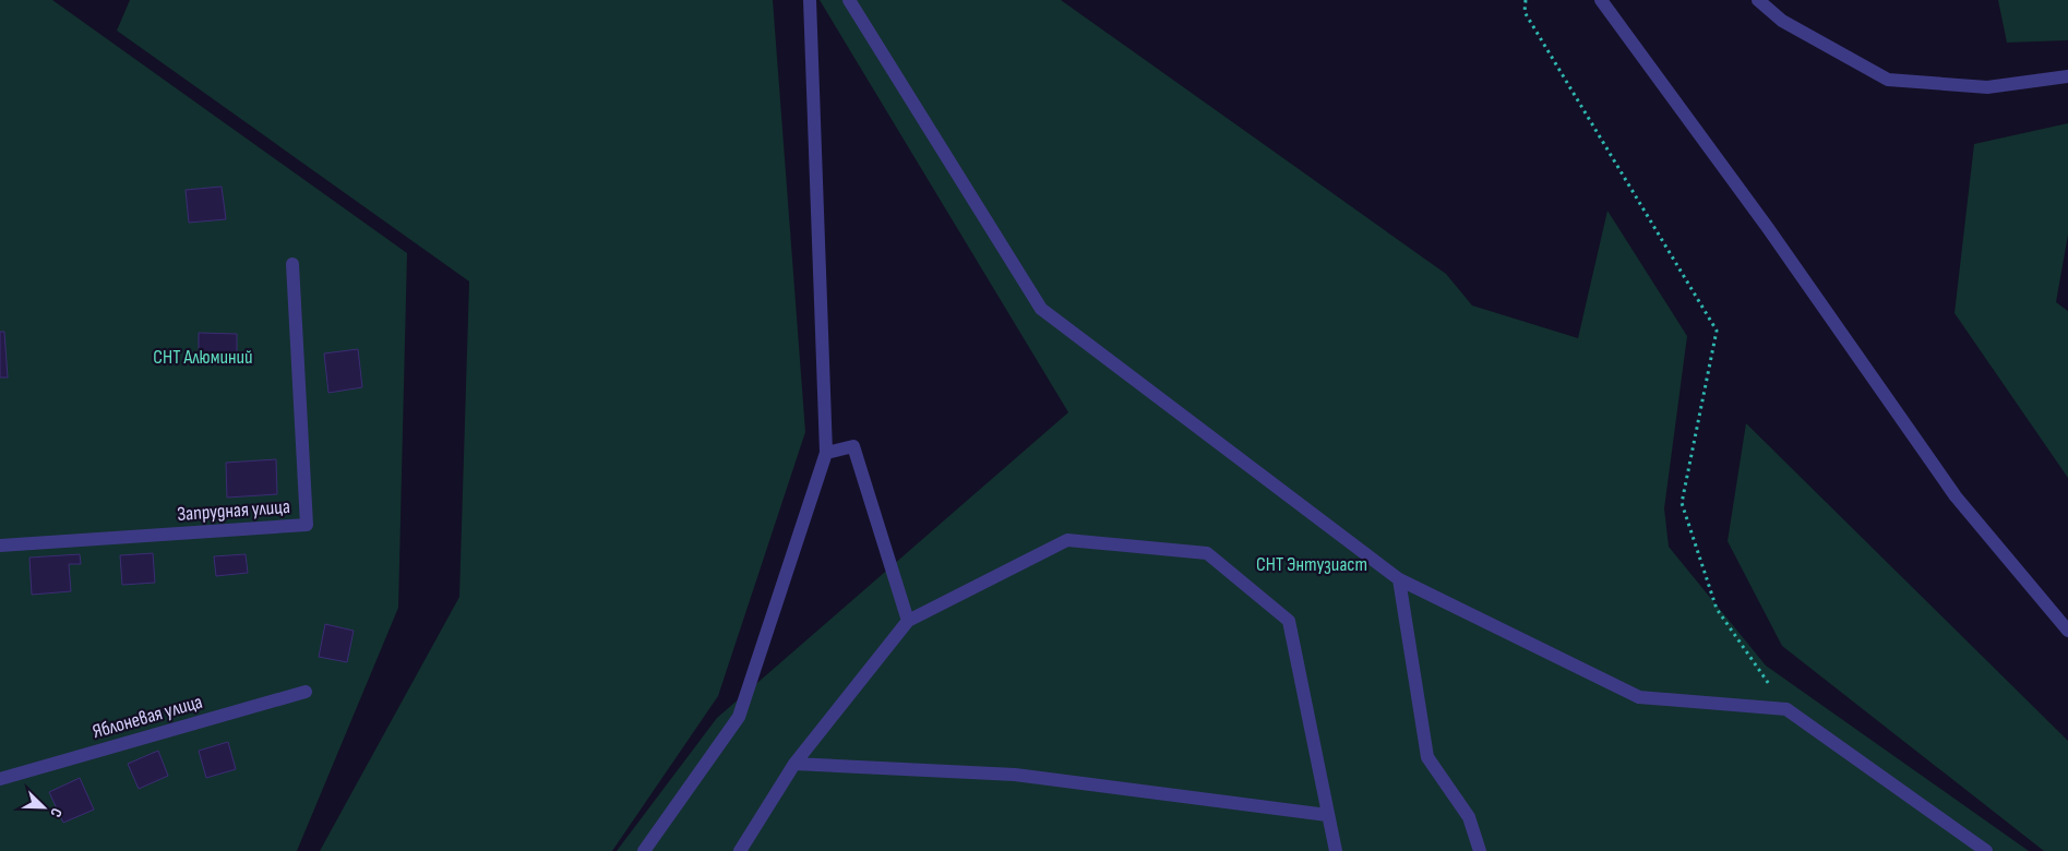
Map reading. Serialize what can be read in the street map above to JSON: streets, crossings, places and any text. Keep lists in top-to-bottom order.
{
  "streets": {
    "street": ["Запрудная улица", "Яблоневая улица"]
  },
  "parks": ["СНТ Алюминий", "СНТ Энтузиаст"],
  "north": "bottom right"
}
